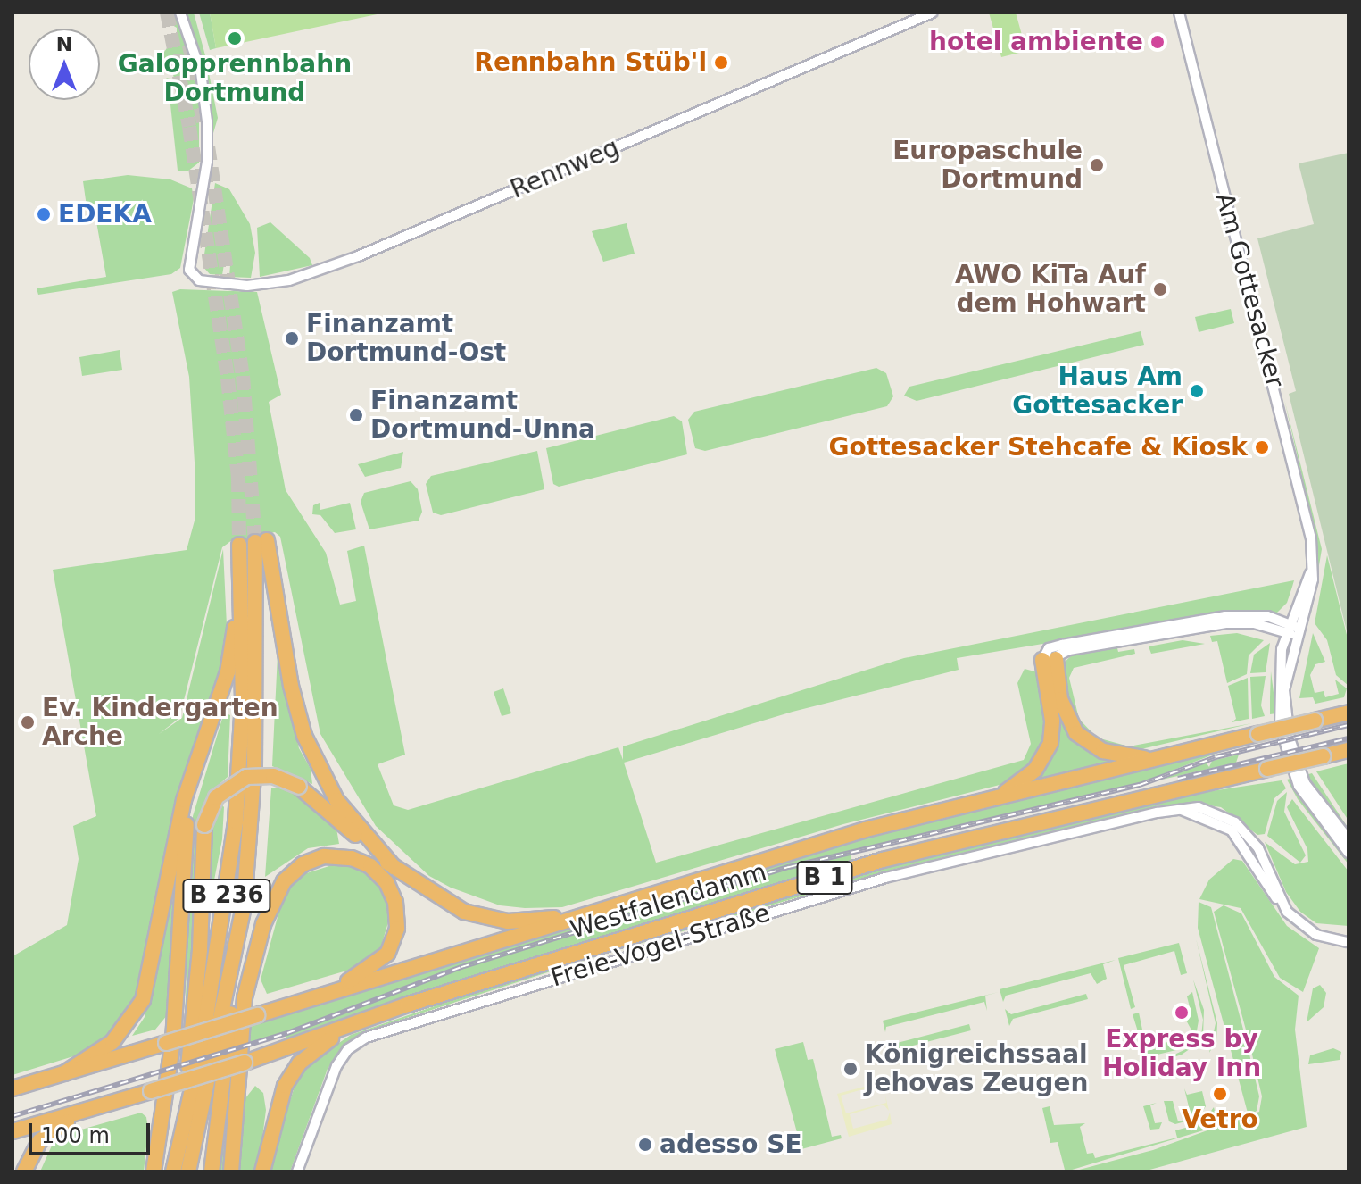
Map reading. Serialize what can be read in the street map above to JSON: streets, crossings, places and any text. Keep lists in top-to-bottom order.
{
  "streets": {
    "highway": ["B 1", "B 236", "Westfalendamm"],
    "street": ["Rennweg", "Am Gottesacker", "Freie-Vogel-Straße"]
  },
  "places": [
    "Galopprennbahn Dortmund",
    "hotel ambiente",
    "Rennbahn Stüb'l",
    "Europaschule Dortmund",
    "EDEKA",
    "AWO KiTa Auf dem Hohwart",
    "Finanzamt Dortmund-Ost",
    "Haus Am Gottesacker",
    "Finanzamt Dortmund-Unna",
    "Gottesacker Stehcafe & Kiosk",
    "Ev. Kindergarten Arche",
    "Express by Holiday Inn",
    "Königreichssaal Jehovas Zeugen",
    "Vetro",
    "adesso SE"
  ],
  "scale_bar": "100 m",
  "north": "top"
}
